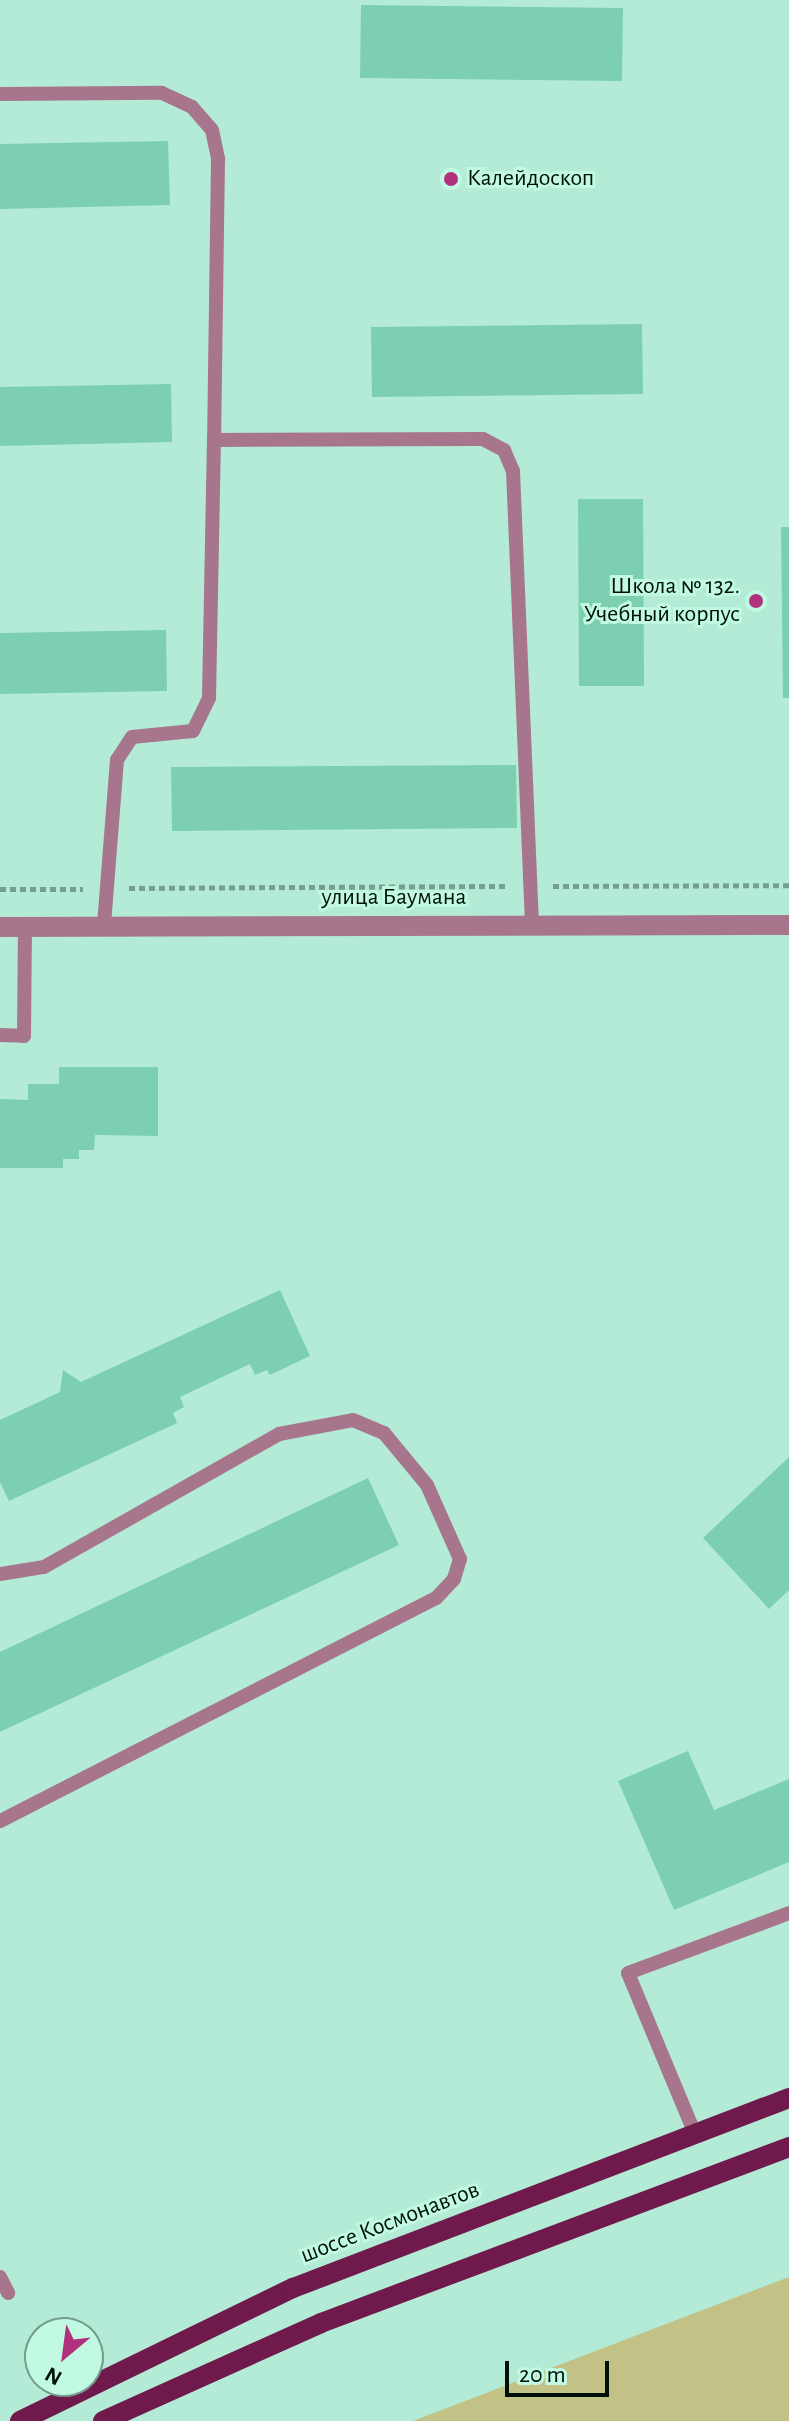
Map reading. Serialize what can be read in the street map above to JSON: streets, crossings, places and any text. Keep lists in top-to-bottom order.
{
  "streets": {
    "main road": ["шоссе Космонавтов"],
    "street": ["улица Баумана"]
  },
  "places": ["Калейдоскоп", "Школа № 132. Учебный корпус"],
  "scale_bar": "20 m",
  "north": "bottom left"
}
